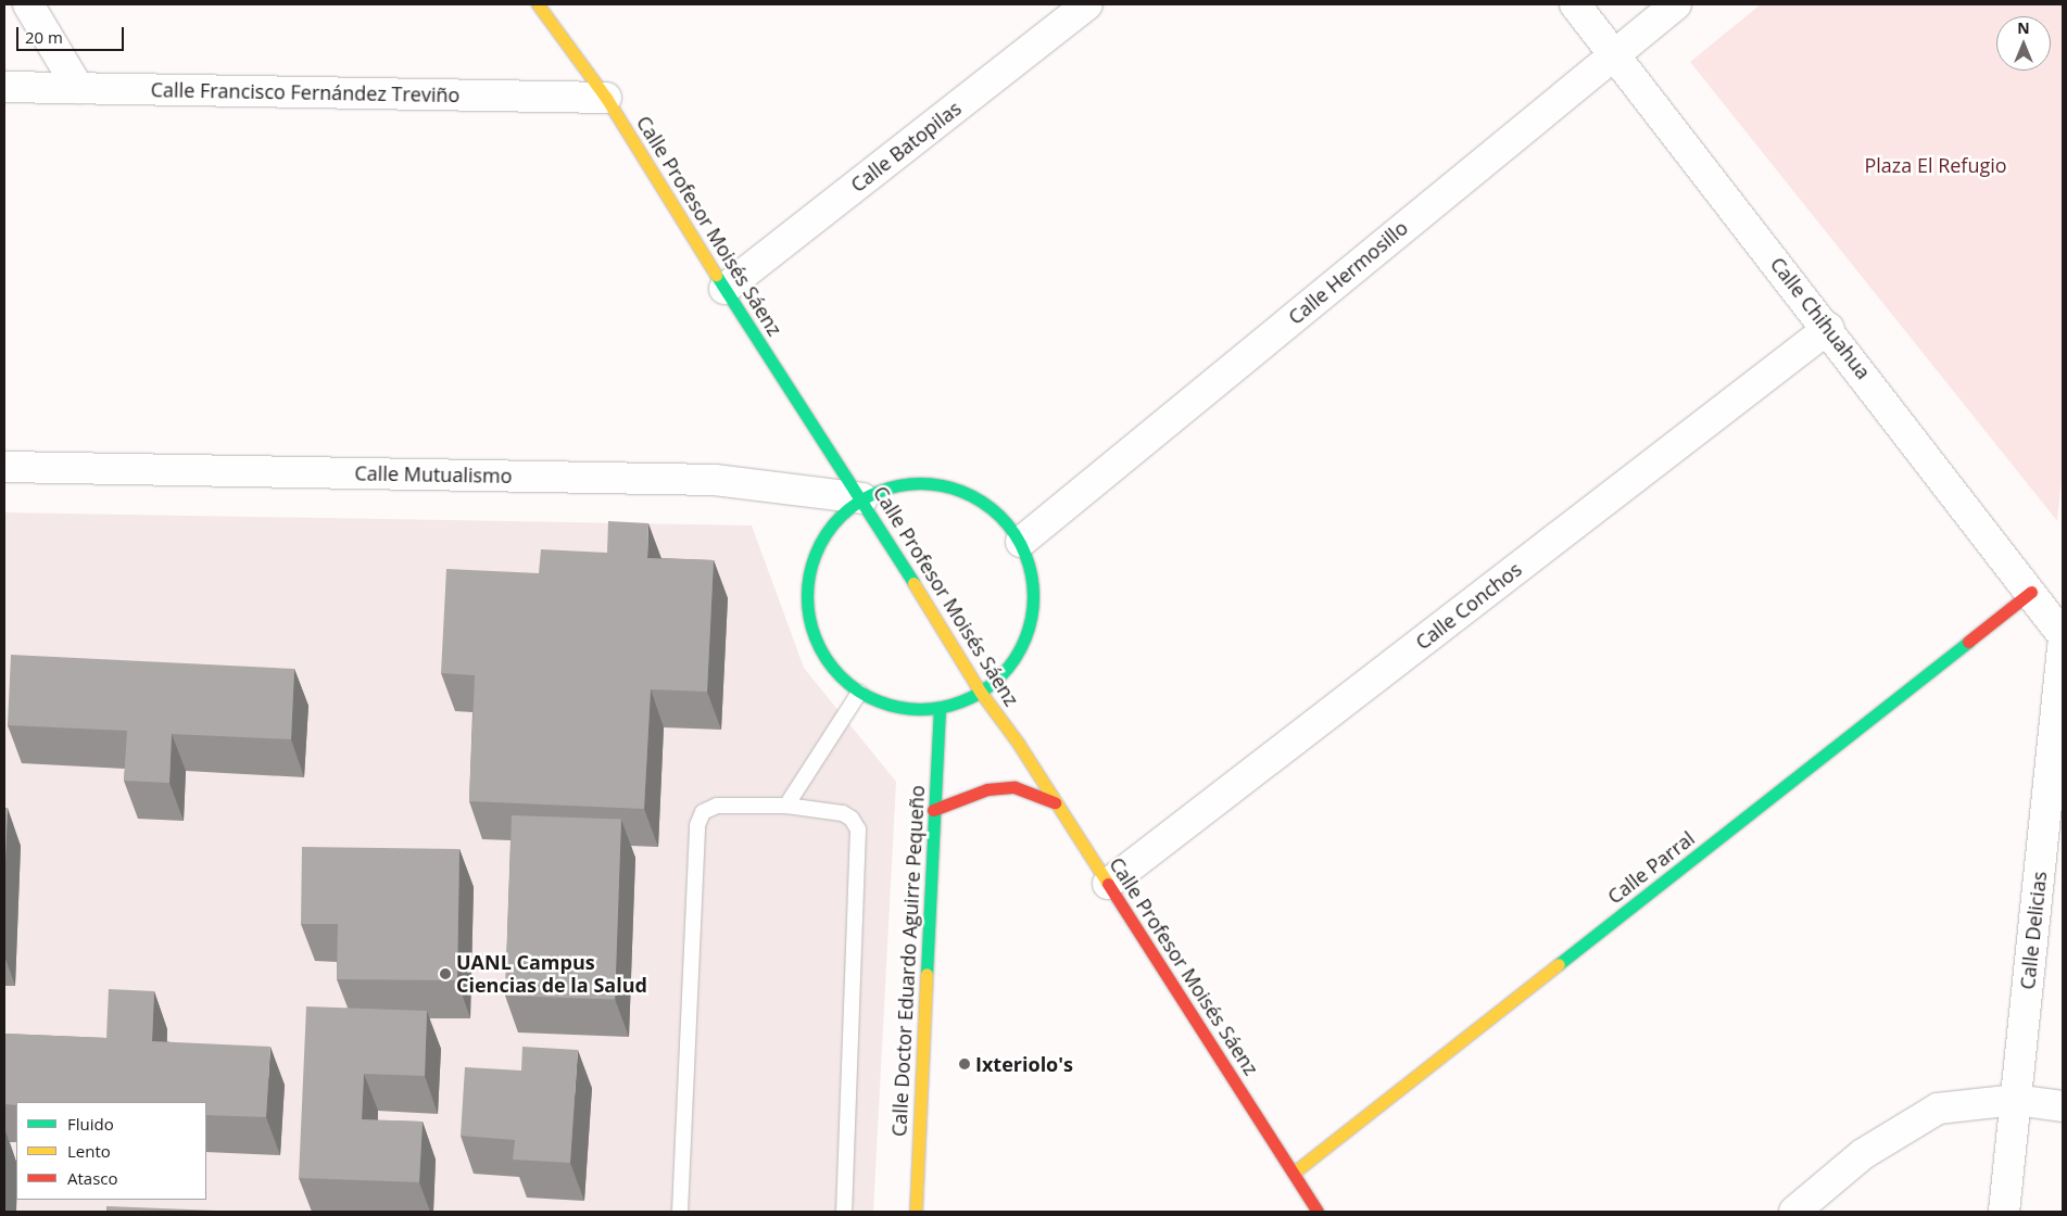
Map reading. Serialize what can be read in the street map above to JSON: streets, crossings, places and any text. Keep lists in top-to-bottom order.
{
  "streets": {
    "street": [
      "Calle Francisco Fernández Treviño",
      "Calle Batopilas",
      "Calle Profesor Moisés Sáenz",
      "Calle Hermosillo",
      "Calle Chihuahua",
      "Calle Mutualismo",
      "Calle Conchos",
      "Calle Parral",
      "Calle Delicias",
      "Calle Doctor Eduardo Aguirre Pequeño"
    ]
  },
  "crossings": [
    ["Calle Francisco Fernández Treviño", "Calle Profesor Moisés Sáenz"],
    ["Calle Batopilas", "Calle Profesor Moisés Sáenz"],
    ["Calle Profesor Moisés Sáenz", "Calle Mutualismo"],
    ["Calle Profesor Moisés Sáenz", "Calle Conchos"],
    ["Calle Profesor Moisés Sáenz", "Calle Parral"],
    ["Calle Hermosillo", "Calle Chihuahua"],
    ["Calle Chihuahua", "Calle Conchos"],
    ["Calle Chihuahua", "Calle Parral"]
  ],
  "parks": ["Plaza El Refugio"],
  "places": ["UANL Campus Ciencias de la Salud", "Ixteriolo's"],
  "legend": ["Fluido", "Lento", "Atasco"],
  "scale_bar": "20 m",
  "north": "top"
}
